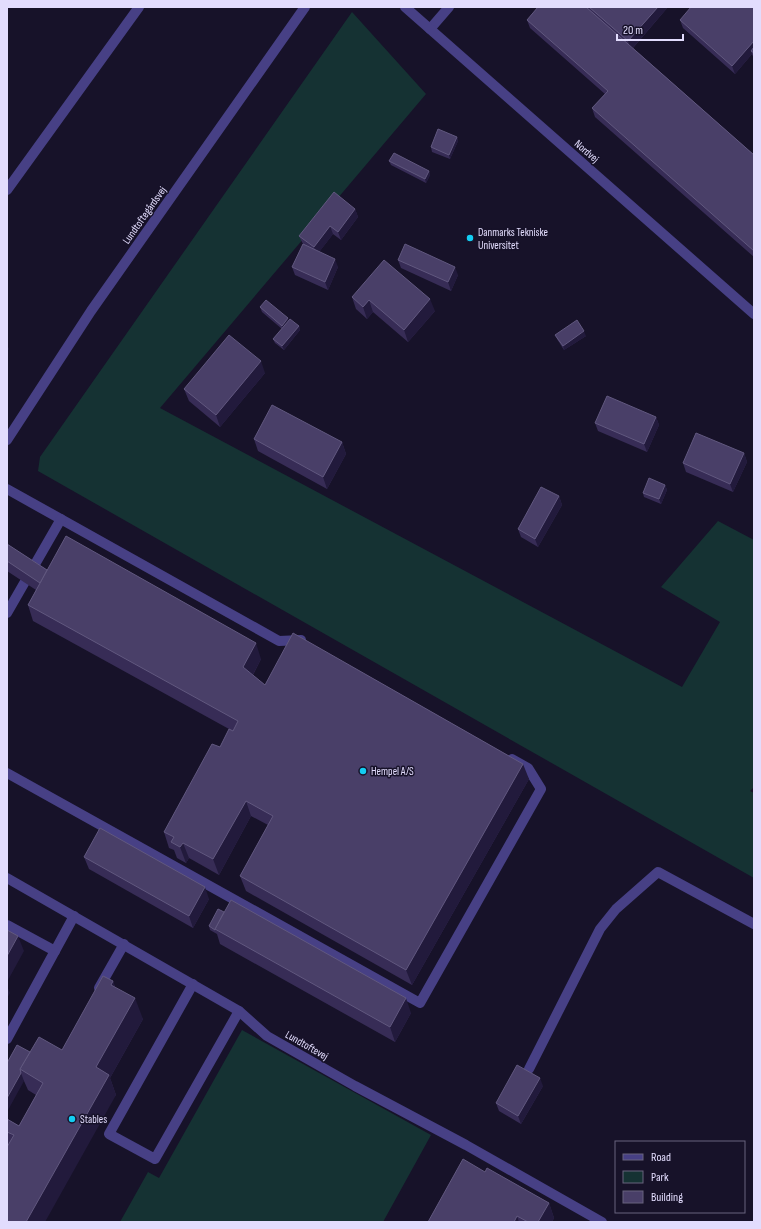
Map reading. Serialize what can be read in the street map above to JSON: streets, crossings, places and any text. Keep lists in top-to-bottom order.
{
  "streets": {
    "street": ["Nordvej", "Lundtoftegårdsvej", "Lundtoftevej"]
  },
  "places": ["Danmarks Tekniske Universitet", "Hempel A/S", "Stables"],
  "legend": ["Road", "Park", "Building"],
  "scale_bar": "20 m"
}
